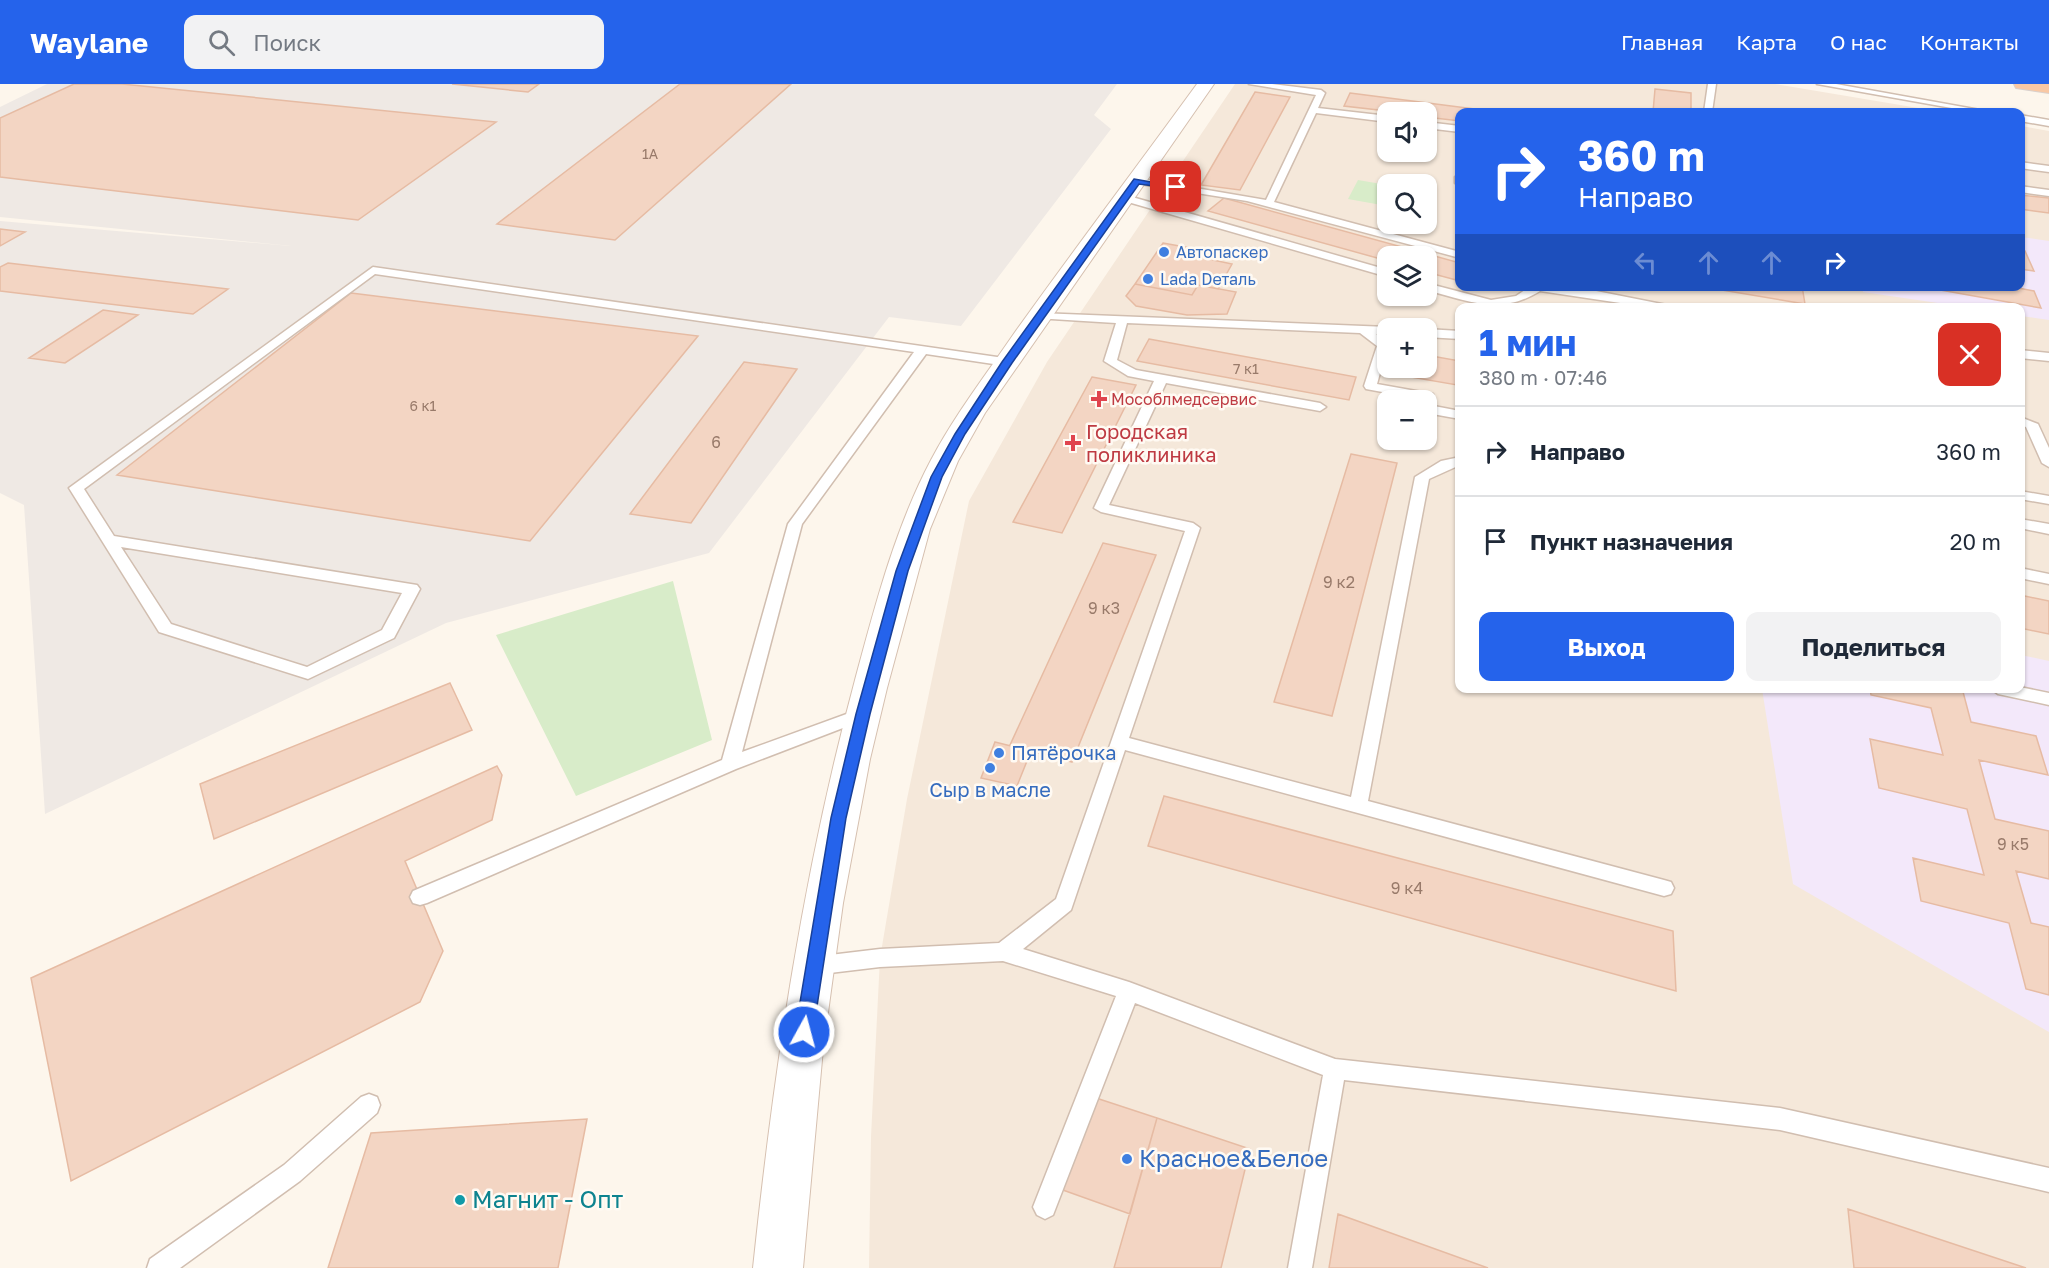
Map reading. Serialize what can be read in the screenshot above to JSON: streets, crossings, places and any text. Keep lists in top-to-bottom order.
{
  "places": {
    "other": [
      "Автопаскер",
      "Lada Dеталь",
      "Пятёрочка",
      "Сыр в масле",
      "Красное&Белое",
      "Магнит - Опт"
    ],
    "health": ["Мособлмедсервис", "Городская поликлиника"]
  },
  "house_numbers": [
    "1А",
    "7 к1",
    "6 к1",
    "6",
    "9 к2",
    "9 к3",
    "9 к5",
    "9 к4"
  ],
  "page": {
    "header": "Waylane",
    "search": "Поиск",
    "nav": [
      "Главная",
      "Карта",
      "О нас",
      "Контакты"
    ],
    "map_buttons": ["+", "−"],
    "turn": ["360 m", "Направо"],
    "heading": ["1 мин", "380 m · 07:46"],
    "list": [
      {
        "name": "Направо",
        "value": "360 m"
      },
      {
        "name": "Пункт назначения",
        "value": "20 m"
      }
    ],
    "buttons": ["Выход", "Поделиться"]
  }
}
